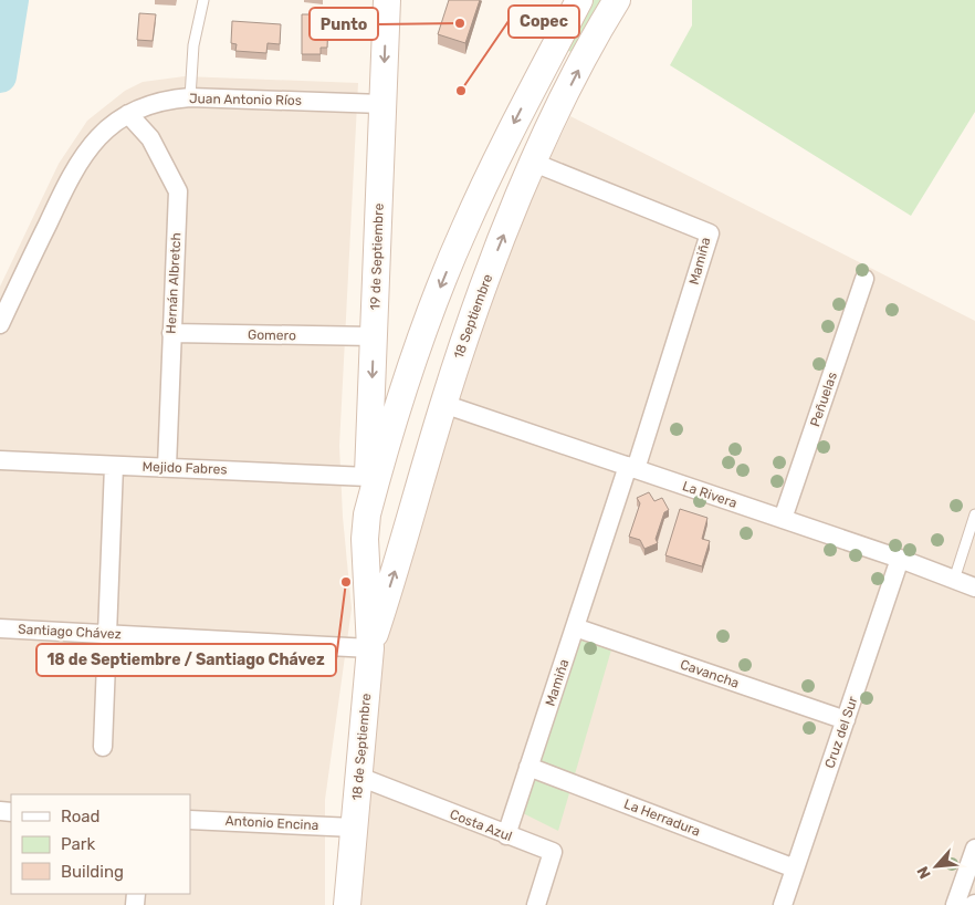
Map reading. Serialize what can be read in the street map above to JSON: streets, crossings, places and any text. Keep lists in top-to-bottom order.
{
  "streets": {
    "main road": ["19 de Septiembre", "18 Septiembre", "18 de Septiembre"],
    "street": [
      "Juan Antonio Ríos",
      "Mamiña",
      "Hernán Albretch",
      "Gomero",
      "Peñuelas",
      "Mejido Fabres",
      "La Rivera",
      "Santiago Chávez",
      "Cavancha",
      "Cruz del Sur",
      "La Herradura",
      "Antonio Encina",
      "Costa Azul"
    ]
  },
  "crossings": [
    ["Juan Antonio Ríos", "19 de Septiembre"],
    ["Juan Antonio Ríos", "Hernán Albretch"],
    ["19 de Septiembre", "Gomero"],
    ["19 de Septiembre", "Mejido Fabres"],
    ["19 de Septiembre", "18 de Septiembre"],
    ["Mamiña", "18 Septiembre"],
    ["Mamiña", "La Rivera"],
    ["Mamiña", "Cavancha"],
    ["Mamiña", "La Herradura"],
    ["Mamiña", "Costa Azul"],
    ["Hernán Albretch", "Gomero"],
    ["Hernán Albretch", "Mejido Fabres"],
    ["18 Septiembre", "La Rivera"],
    ["18 Septiembre", "Santiago Chávez"],
    ["18 Septiembre", "18 de Septiembre"],
    ["Peñuelas", "La Rivera"],
    ["La Rivera", "Cruz del Sur"],
    ["Santiago Chávez", "18 de Septiembre"],
    ["Cavancha", "Cruz del Sur"],
    ["Cruz del Sur", "La Herradura"],
    ["18 de Septiembre", "Antonio Encina"],
    ["18 de Septiembre", "Costa Azul"]
  ],
  "places": ["Punto", "Copec", "18 de Septiembre / Santiago Chávez"],
  "legend": ["Road", "Park", "Building"],
  "north": "bottom left"
}
